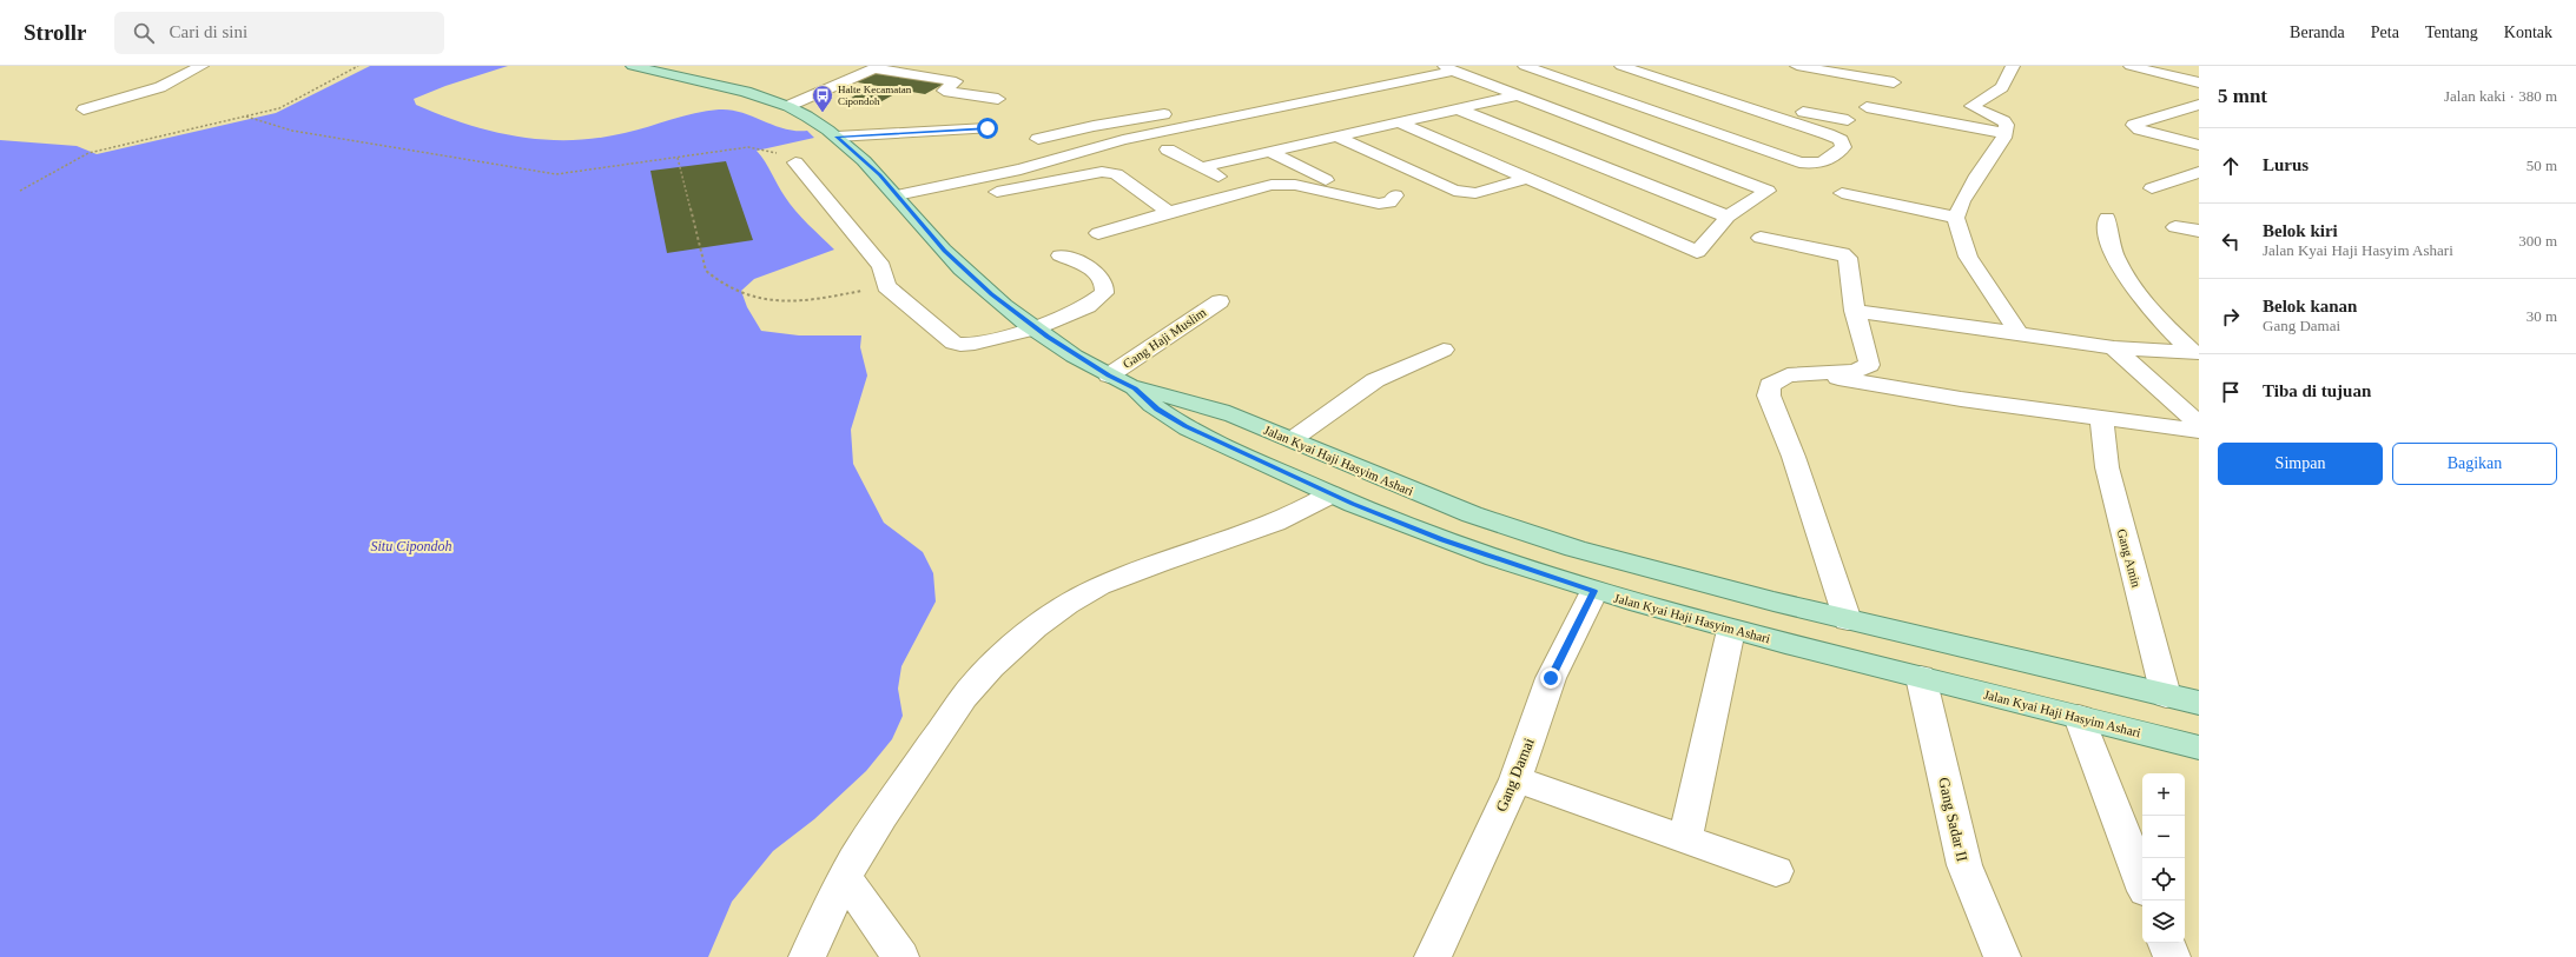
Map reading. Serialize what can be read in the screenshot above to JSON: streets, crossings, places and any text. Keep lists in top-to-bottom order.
{
  "streets": {
    "main road": ["Jalan Kyai Haji Hasyim Ashari"],
    "street": [
      "Gang Haji Muslim",
      "Gang Amin",
      "Gang Damai",
      "Gang Sadar II"
    ]
  },
  "crossings": [
    ["Gang Haji Muslim", "Jalan Kyai Haji Hasyim Ashari"],
    ["Jalan Kyai Haji Hasyim Ashari", "Gang Amin"],
    ["Jalan Kyai Haji Hasyim Ashari", "Gang Damai"],
    ["Jalan Kyai Haji Hasyim Ashari", "Gang Sadar II"]
  ],
  "water": ["Situ Cipondoh"],
  "places": {
    "bus stop": ["Halte Kecamatan Cipondoh"]
  },
  "page": {
    "header": "Strollr",
    "search": "Cari di sini",
    "nav": [
      "Beranda",
      "Peta",
      "Tentang",
      "Kontak"
    ],
    "heading": ["5 mnt", "Jalan kaki · 380 m"],
    "list": [
      ["Lurus", "50 m"],
      ["Belok kiri", "Jalan Kyai Haji Hasyim Ashari", "300 m"],
      ["Belok kanan", "Gang Damai", "30 m"],
      "Tiba di tujuan"
    ],
    "buttons": ["Simpan", "Bagikan"],
    "map_buttons": ["+", "−"]
  }
}
